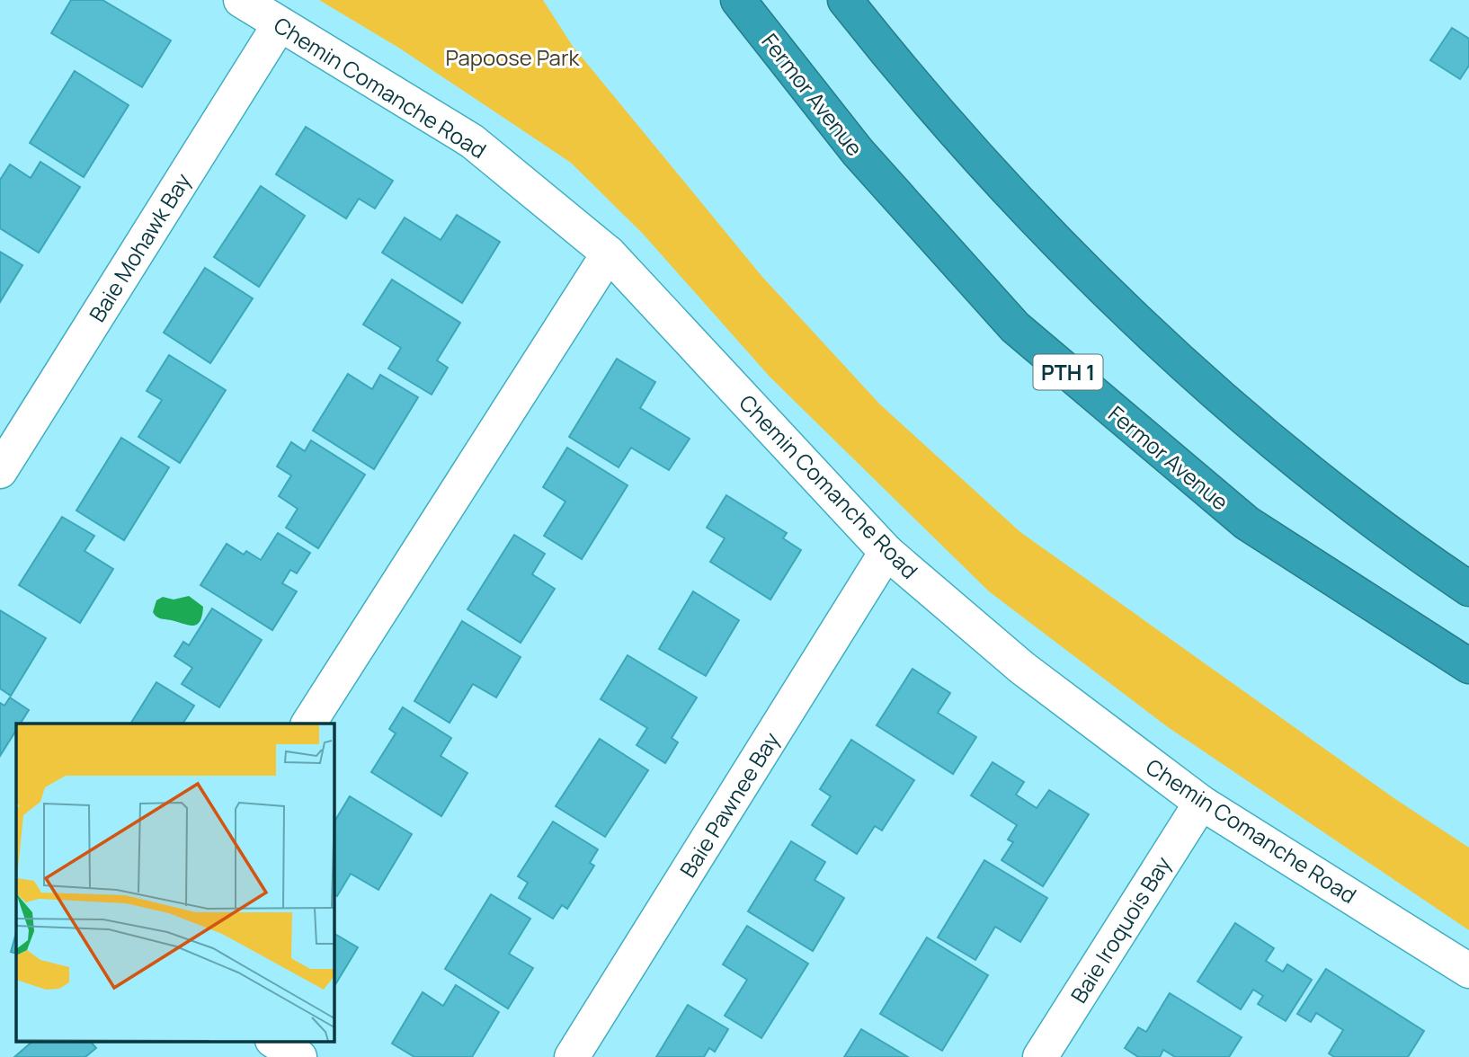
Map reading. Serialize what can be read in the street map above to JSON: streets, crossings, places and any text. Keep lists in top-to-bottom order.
{
  "streets": {
    "highway": ["Fermor Avenue", "PTH 1"],
    "street": [
      "Chemin Comanche Road",
      "Baie Mohawk Bay",
      "Baie Pawnee Bay",
      "Baie Iroquois Bay"
    ]
  },
  "crossings": [
    ["Chemin Comanche Road", "Baie Mohawk Bay"],
    ["Chemin Comanche Road", "Baie Pawnee Bay"],
    ["Chemin Comanche Road", "Baie Iroquois Bay"]
  ],
  "parks": ["Papoose Park"]
}
